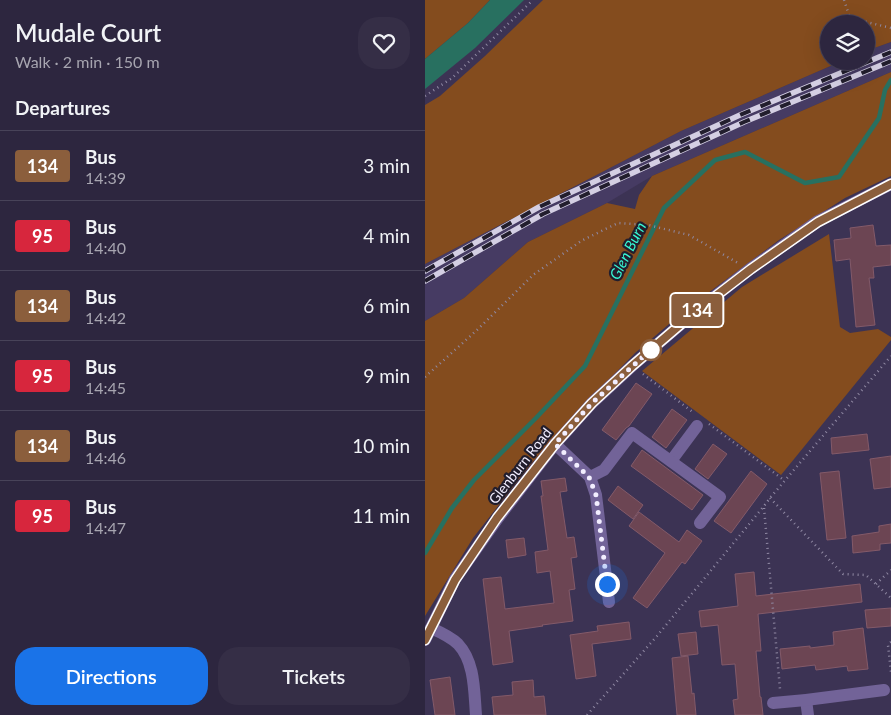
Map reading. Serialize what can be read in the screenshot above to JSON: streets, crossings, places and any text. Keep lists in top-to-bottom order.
{
  "streets": {
    "street": ["Glenburn Road"]
  },
  "water": ["Glen Burn"],
  "lines": ["bus line 134"],
  "page": {
    "heading": [
      ["Mudale Court", "Walk · 2 min · 150 m"],
      "Departures"
    ],
    "on_map": "134",
    "list": [
      {
        "mark": "134",
        "name": "Bus",
        "note": "14:39",
        "value": "3 min"
      },
      {
        "mark": "95",
        "name": "Bus",
        "note": "14:40",
        "value": "4 min"
      },
      {
        "mark": "134",
        "name": "Bus",
        "note": "14:42",
        "value": "6 min"
      },
      {
        "mark": "95",
        "name": "Bus",
        "note": "14:45",
        "value": "9 min"
      },
      {
        "mark": "134",
        "name": "Bus",
        "note": "14:46",
        "value": "10 min"
      },
      {
        "mark": "95",
        "name": "Bus",
        "note": "14:47",
        "value": "11 min"
      }
    ],
    "buttons": ["Directions", "Tickets"]
  }
}
